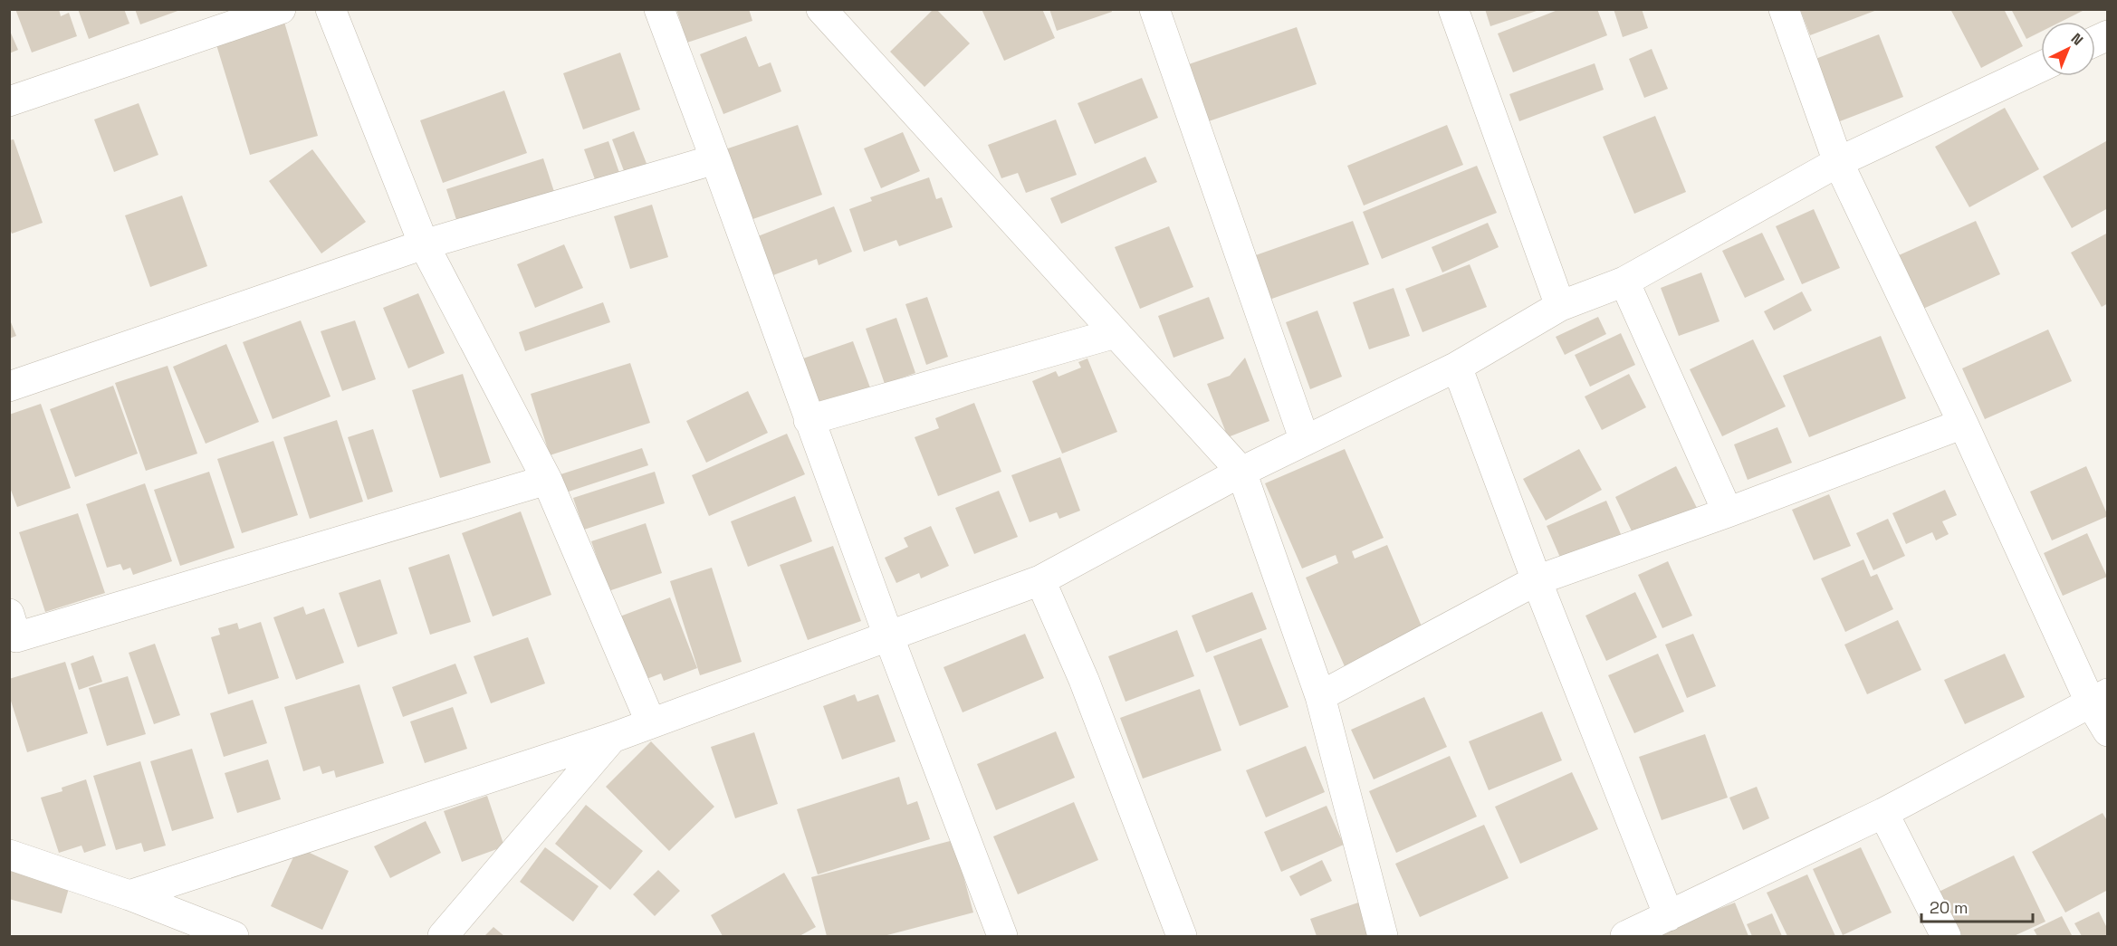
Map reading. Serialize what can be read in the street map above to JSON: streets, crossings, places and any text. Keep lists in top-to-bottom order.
{
  "scale_bar": "20 m",
  "north": "top right"
}
